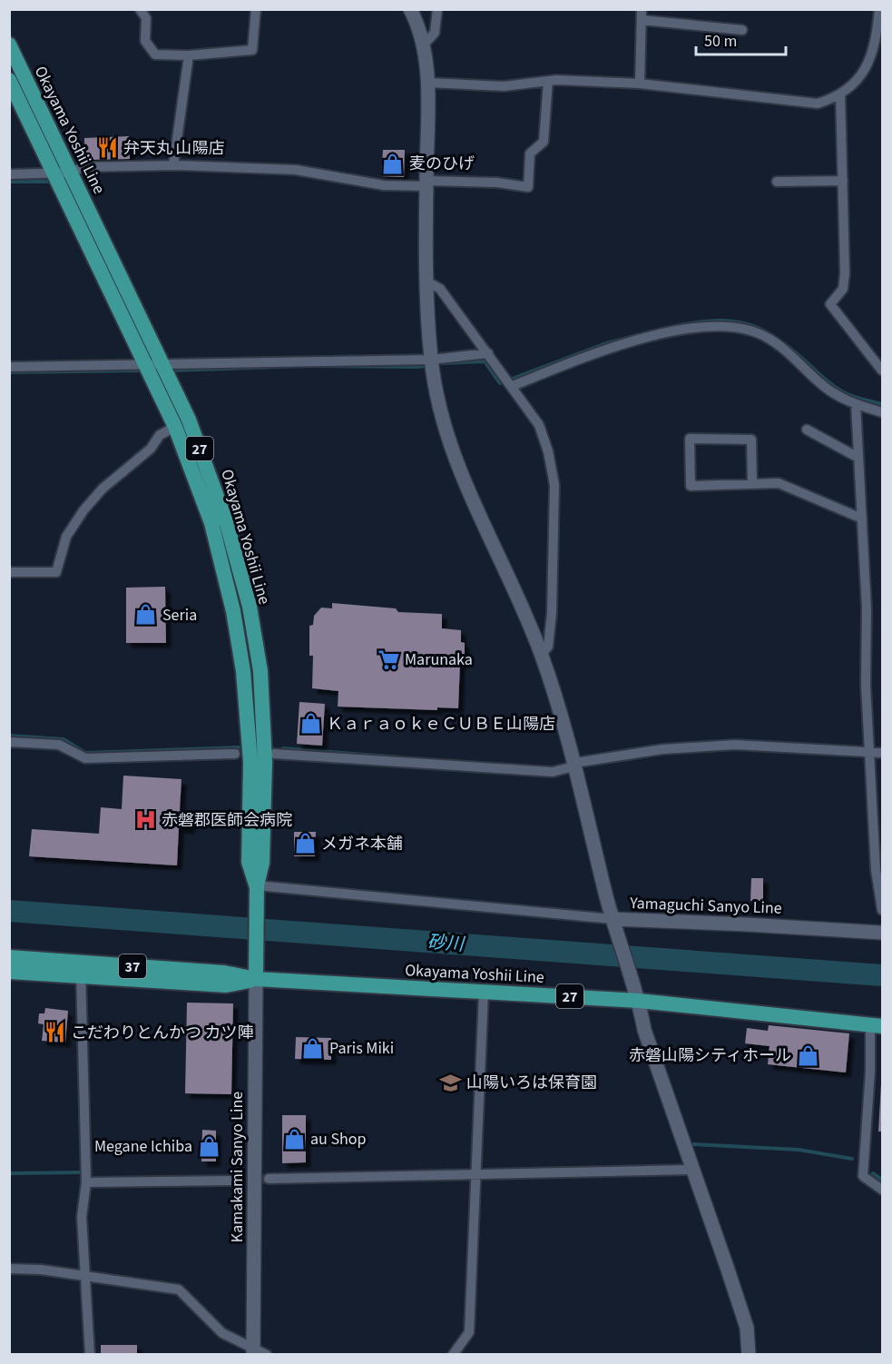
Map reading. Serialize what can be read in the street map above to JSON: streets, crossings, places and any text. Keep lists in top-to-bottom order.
{
  "streets": {
    "main road": ["Okayama Yoshii Line", "27", "37"],
    "street": ["Yamaguchi Sanyo Line", "Kamakami Sanyo Line"]
  },
  "crossings": [
    ["Okayama Yoshii Line", "Yamaguchi Sanyo Line"],
    ["Okayama Yoshii Line", "37"],
    ["Okayama Yoshii Line", "Kamakami Sanyo Line"],
    ["37", "Kamakami Sanyo Line"]
  ],
  "water": ["砂川"],
  "places": {
    "restaurant": ["弁天丸 山陽店", "こだわりとんかつ カツ陣"],
    "shop": [
      "麦のひげ",
      "Seria",
      "ＫａｒａｏｋｅＣＵＢＥ山陽店",
      "メガネ本舗",
      "Paris Miki",
      "赤磐山陽シティホール",
      "au Shop",
      "Megane Ichiba"
    ],
    "supermarket": ["Marunaka"],
    "hospital": ["赤磐郡医師会病院"],
    "school or university": ["山陽いろは保育園"]
  },
  "scale_bar": "50 m"
}
